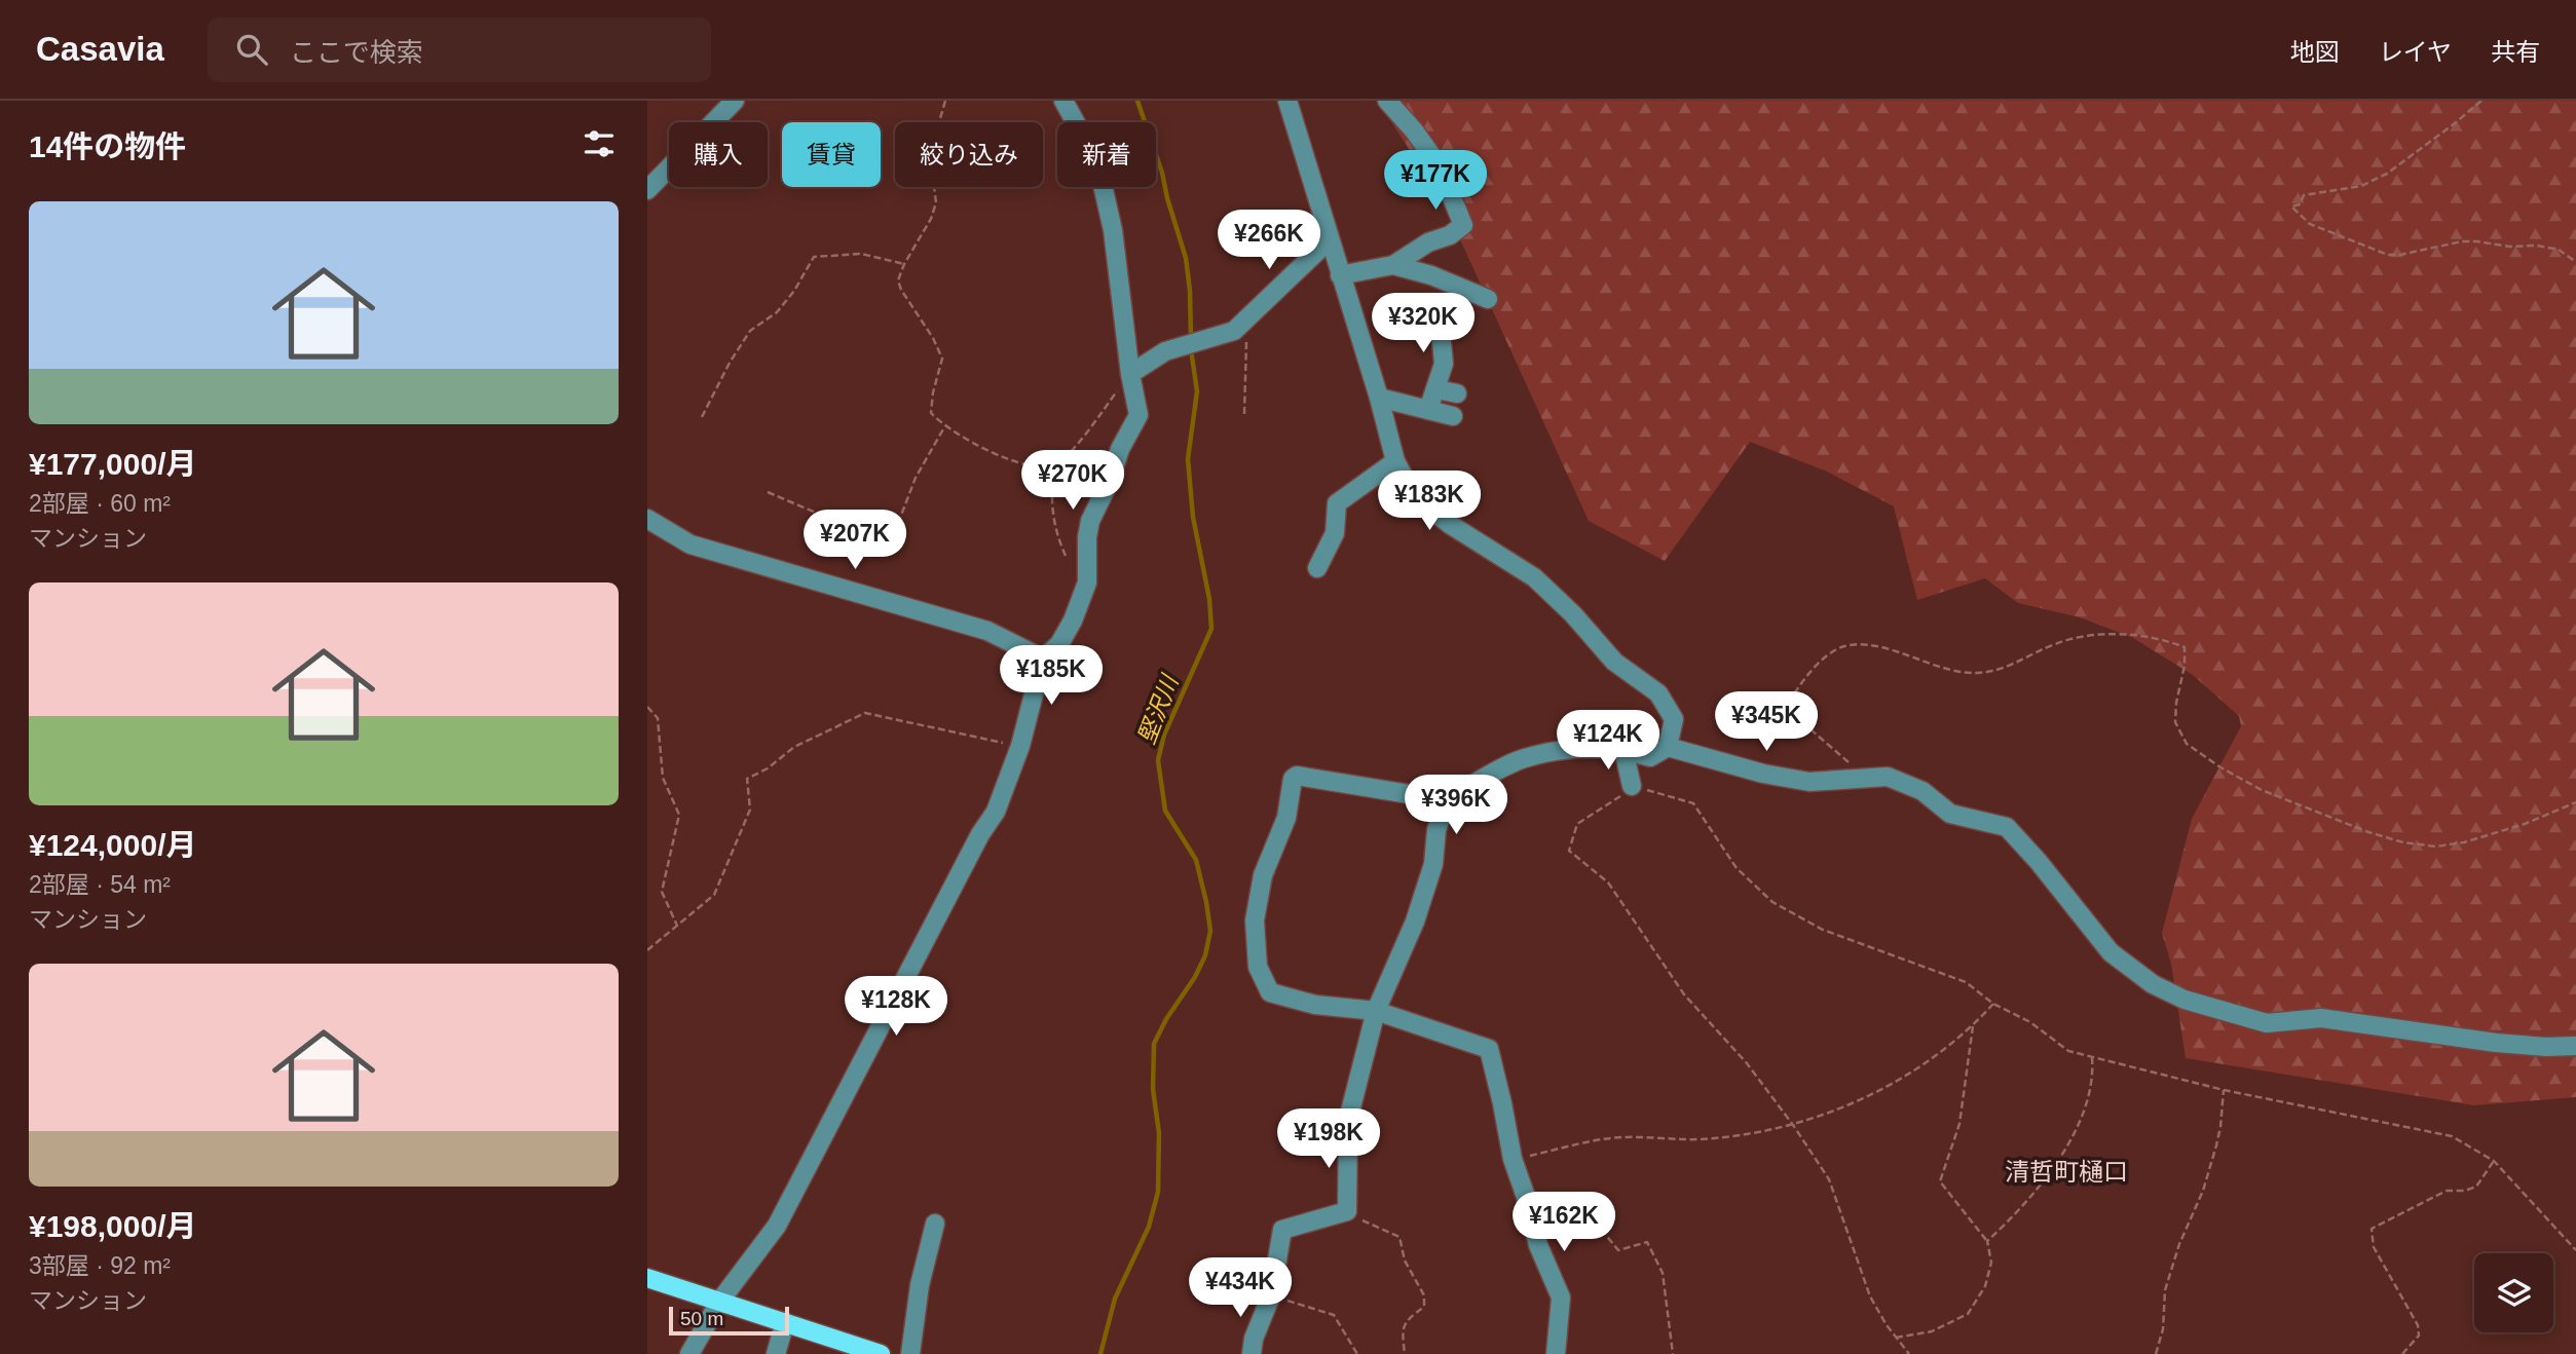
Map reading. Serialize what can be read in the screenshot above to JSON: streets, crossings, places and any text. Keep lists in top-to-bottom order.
{
  "districts": ["清哲町樋口"],
  "water": ["堅沢川"],
  "scale_bar": "50 m",
  "page": {
    "header": "Casavia",
    "search": "ここで検索",
    "nav": ["地図", "レイヤ", "共有"],
    "heading": "14件の物件",
    "chip": [
      "購入",
      "賃貸",
      "絞り込み",
      "新着"
    ],
    "price": [
      "¥177K",
      "¥266K",
      "¥320K",
      "¥270K",
      "¥183K",
      "¥207K",
      "¥185K",
      "¥345K",
      "¥124K",
      "¥396K",
      "¥128K",
      "¥198K",
      "¥162K",
      "¥434K"
    ],
    "list": [
      {
        "name": "¥177,000/月",
        "note": "2部屋 · 60 m² · マンション"
      },
      {
        "name": "¥124,000/月",
        "note": "2部屋 · 54 m² · マンション"
      },
      {
        "name": "¥198,000/月",
        "note": "3部屋 · 92 m² · マンション"
      }
    ],
    "scale": "50 m"
  }
}
